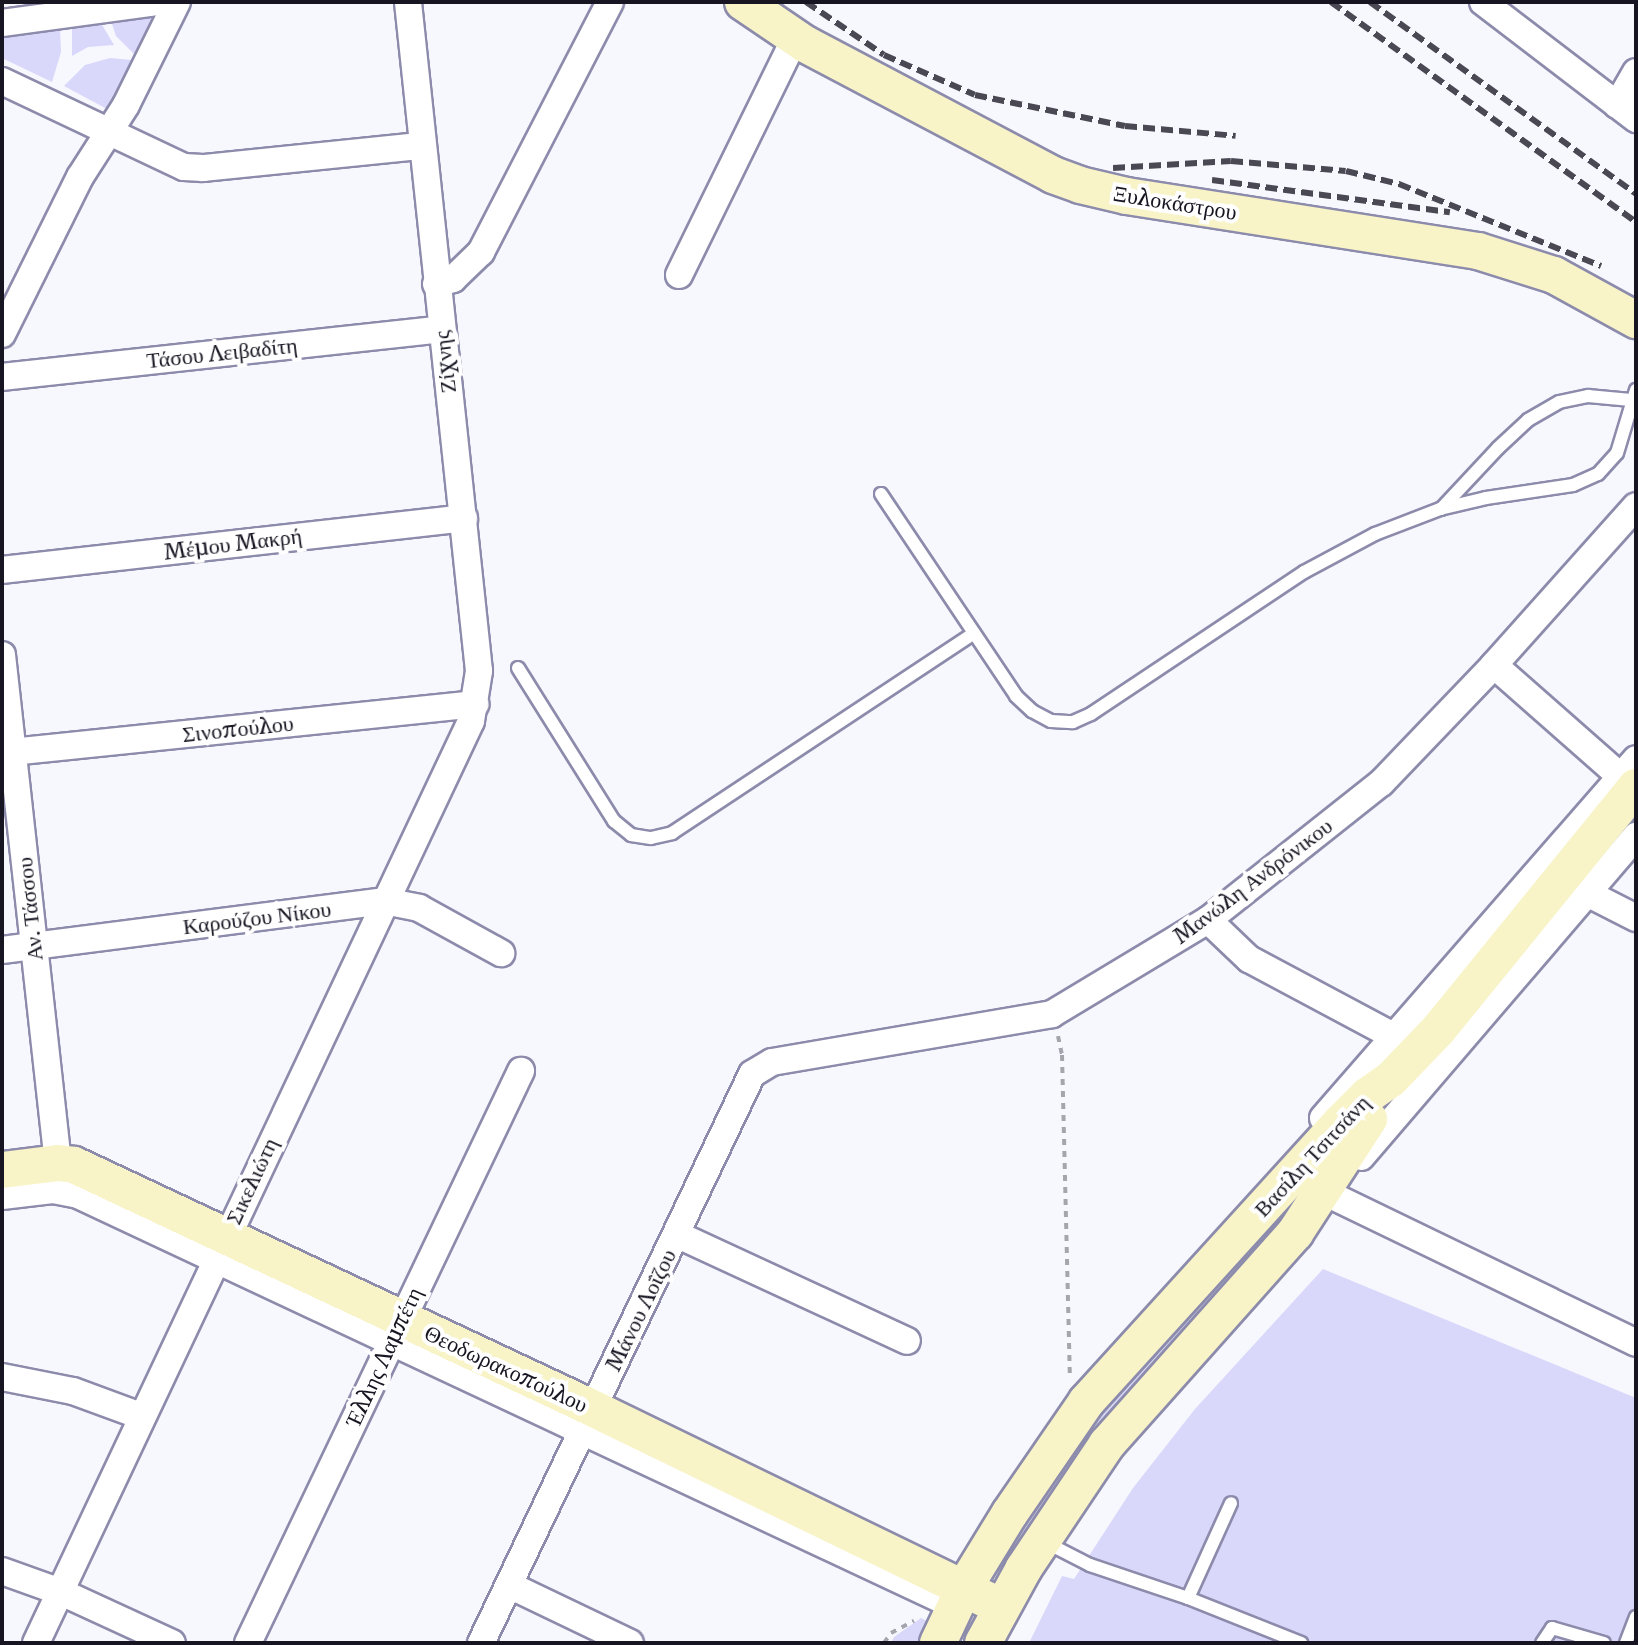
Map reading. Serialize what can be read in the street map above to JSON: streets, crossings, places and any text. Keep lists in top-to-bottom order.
{
  "streets": {
    "street": [
      "Ξυλοκάστρου",
      "Τάσου Λειβαδίτη",
      "Ζίχνης",
      "Μέμου Μακρή",
      "Σινοπούλου",
      "Μανώλη Ανδρόνικου",
      "Αν. Τάσσου",
      "Καρούζου Νίκου",
      "Βασίλη Τσιτσάνη",
      "Σικελιώτη",
      "Μάνου Λοΐζου",
      "Έλλης Λαμπέτη",
      "Θεοδωρακοπούλου"
    ]
  },
  "crossings": [
    ["Τάσου Λειβαδίτη", "Ζίχνης"],
    ["Ζίχνης", "Μέμου Μακρή"],
    ["Ζίχνης", "Σινοπούλου"],
    ["Ζίχνης", "Σικελιώτη"],
    ["Σινοπούλου", "Αν. Τάσσου"],
    ["Σινοπούλου", "Σικελιώτη"],
    ["Μανώλη Ανδρόνικου", "Μάνου Λοΐζου"],
    ["Αν. Τάσσου", "Καρούζου Νίκου"],
    ["Αν. Τάσσου", "Θεοδωρακοπούλου"],
    ["Καρούζου Νίκου", "Σικελιώτη"],
    ["Βασίλη Τσιτσάνη", "Θεοδωρακοπούλου"],
    ["Σικελιώτη", "Θεοδωρακοπούλου"],
    ["Μάνου Λοΐζου", "Θεοδωρακοπούλου"],
    ["Έλλης Λαμπέτη", "Θεοδωρακοπούλου"]
  ]
}
